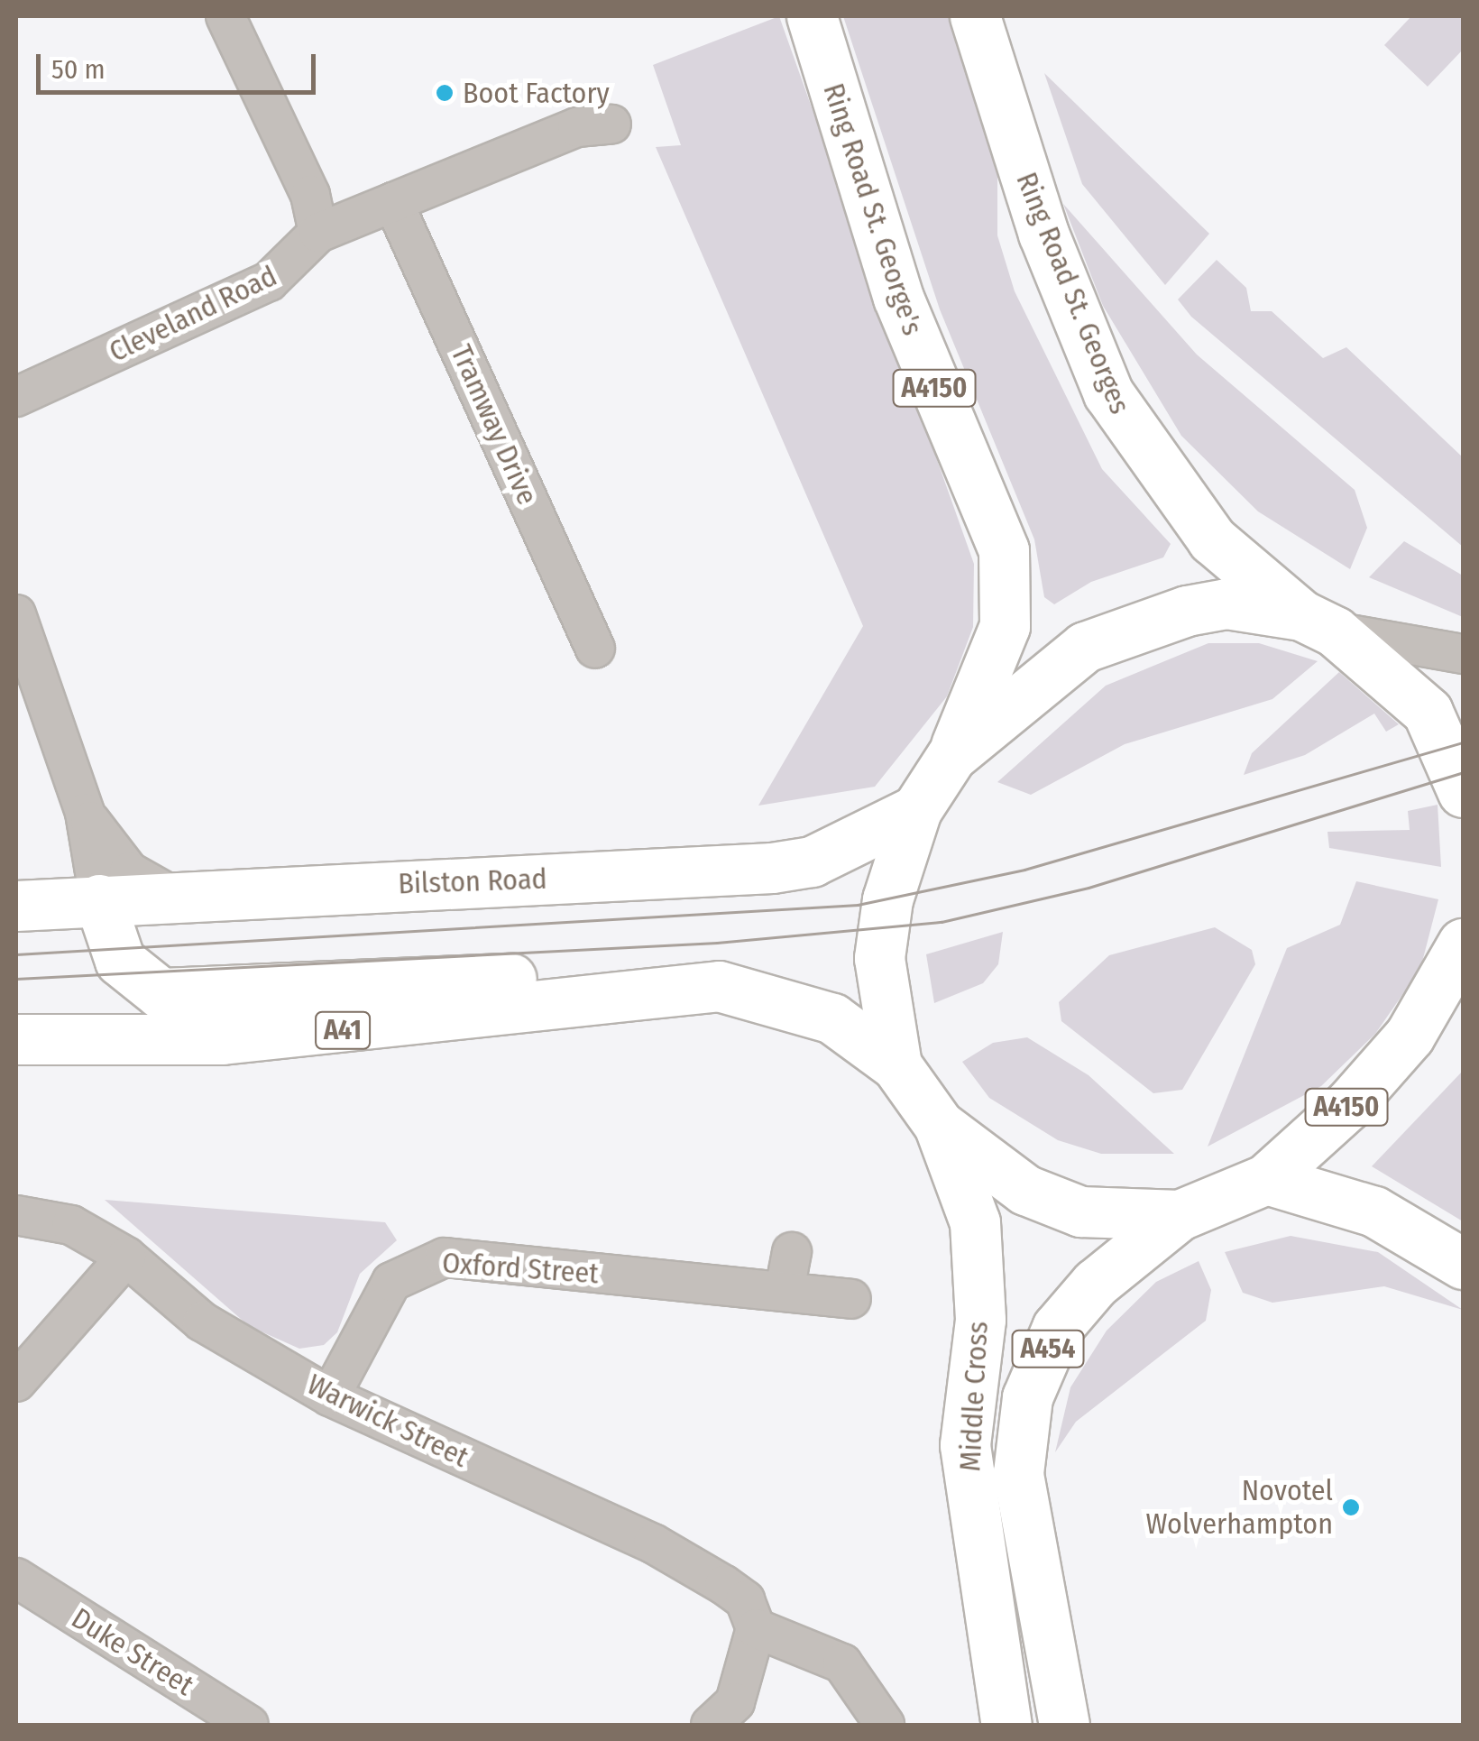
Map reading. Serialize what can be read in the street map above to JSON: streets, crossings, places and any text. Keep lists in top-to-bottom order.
{
  "streets": {
    "highway": [
      "Ring Road St. George's",
      "Ring Road St. Georges",
      "A4150",
      "Bilston Road",
      "A41",
      "A454",
      "Middle Cross"
    ],
    "street": [
      "Cleveland Road",
      "Tramway Drive",
      "Oxford Street",
      "Warwick Street",
      "Duke Street"
    ]
  },
  "crossings": [
    ["Ring Road St. George's", "A4150"],
    ["Ring Road St. Georges", "A4150"],
    ["Cleveland Road", "Tramway Drive"],
    ["A4150", "Bilston Road"],
    ["A4150", "A41"],
    ["A4150", "Middle Cross"],
    ["Oxford Street", "Warwick Street"]
  ],
  "places": ["Boot Factory", "Novotel Wolverhampton"],
  "scale_bar": "50 m"
}
